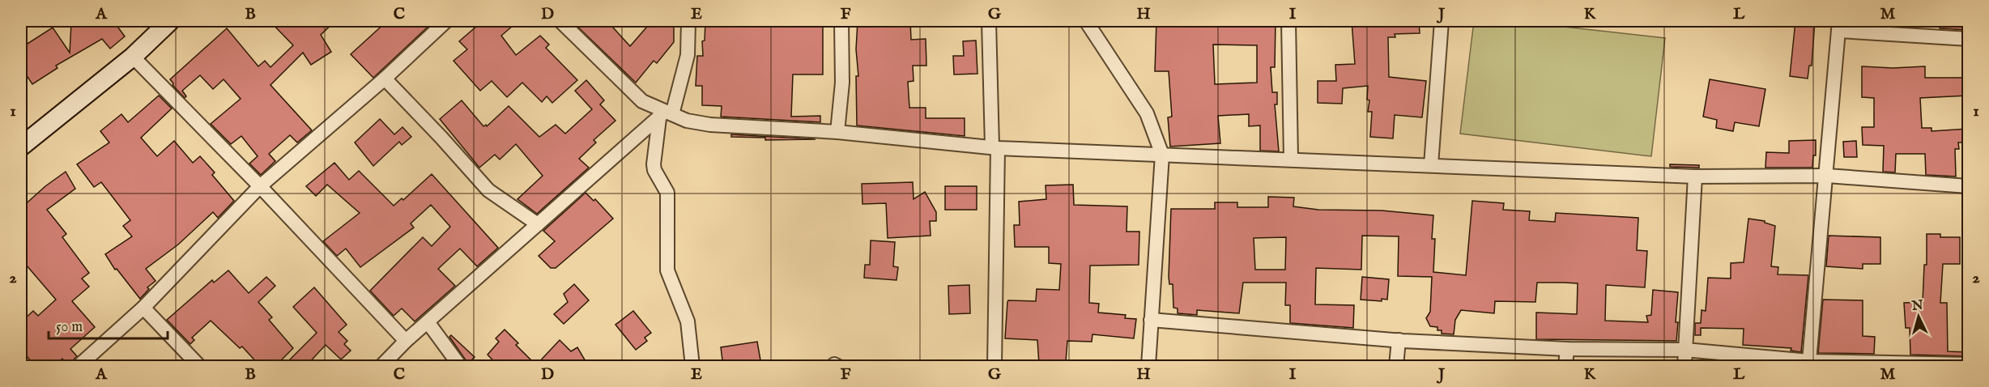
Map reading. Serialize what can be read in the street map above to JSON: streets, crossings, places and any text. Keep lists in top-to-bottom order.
{
  "scale_bar": "50 m",
  "north": "top",
  "grid": {
    "columns": [
      "A",
      "B",
      "C",
      "D",
      "E",
      "F",
      "G",
      "H",
      "I",
      "J",
      "K",
      "L",
      "M"
    ],
    "rows": ["1", "2"]
  }
}
